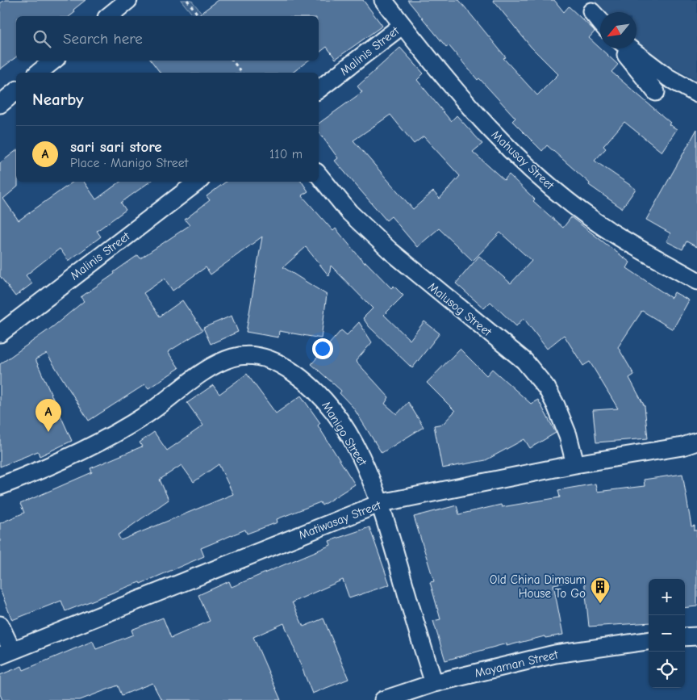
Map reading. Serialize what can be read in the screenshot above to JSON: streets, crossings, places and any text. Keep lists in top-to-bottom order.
{
  "streets": {
    "street": [
      "Malinis Street",
      "Mahusay Street",
      "Malusog Street",
      "Manigo Street",
      "Matiwasay Street",
      "Mayaman Street"
    ]
  },
  "crossings": [
    ["Malinis Street", "Mahusay Street"],
    ["Malusog Street", "Matiwasay Street"],
    ["Manigo Street", "Matiwasay Street"],
    ["Manigo Street", "Mayaman Street"]
  ],
  "places": {
    "building": ["Old China Dimsum House To Go"]
  },
  "north": "bottom left",
  "page": {
    "search": "Search here",
    "heading": "Nearby",
    "list": [
      {
        "mark": "A",
        "name": "sari sari store",
        "note": "Place · Manigo Street",
        "value": "110 m"
      }
    ],
    "pins": "A",
    "map_buttons": ["+", "−"]
  }
}
